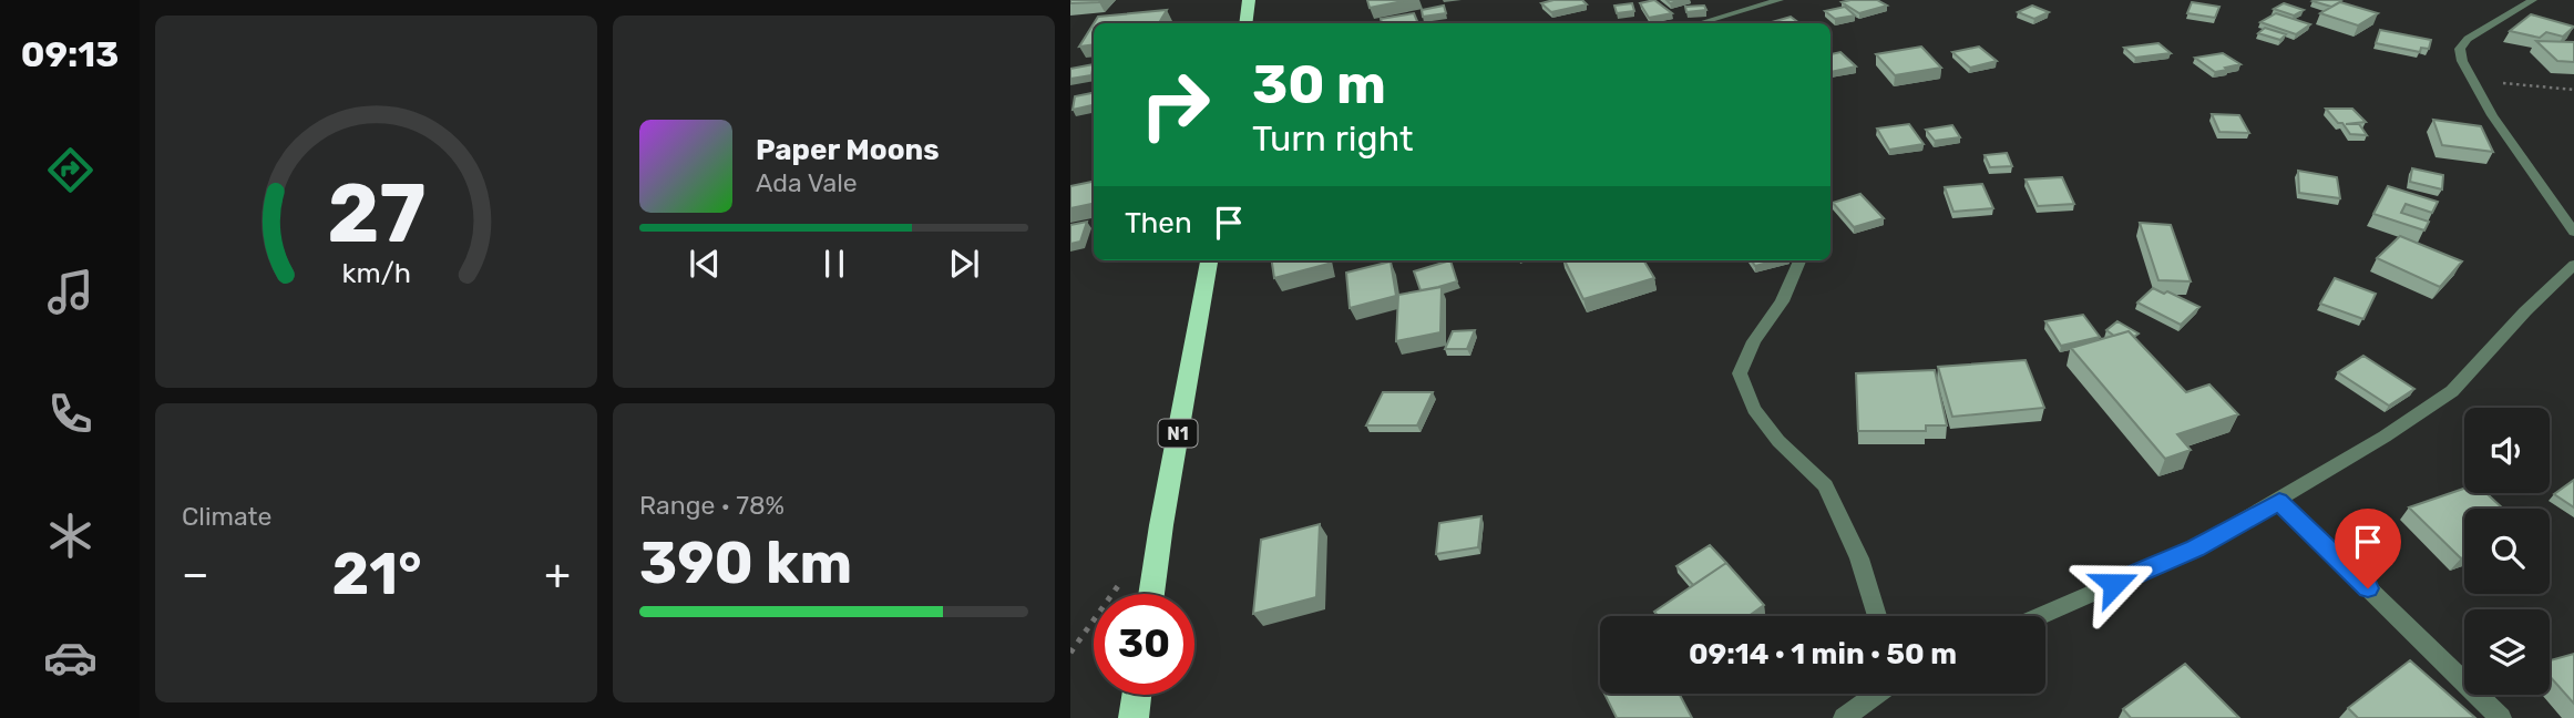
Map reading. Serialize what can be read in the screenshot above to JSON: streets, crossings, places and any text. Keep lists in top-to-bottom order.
{
  "streets": {
    "highway": ["N1"]
  },
  "page": {
    "tabs": "09:13",
    "turn": ["30 m", "Turn right"],
    "song": ["Paper Moons", "Ada Vale"],
    "then": "Then",
    "tile": [
      "Climate",
      ["Range · 78%", "390 km"]
    ],
    "heat": ["−", "21°", "+"],
    "limit": "30",
    "trip": "09:14 · 1 min · 50 m",
    "gauge": ["27", "km/h"]
  }
}
